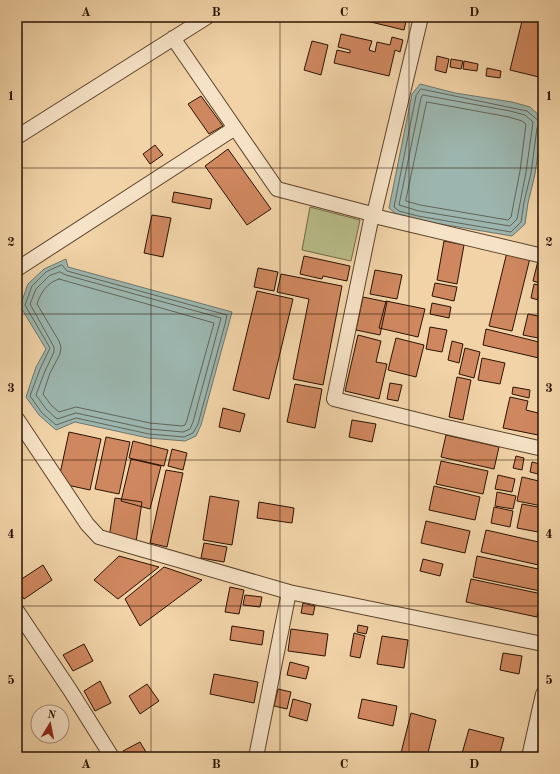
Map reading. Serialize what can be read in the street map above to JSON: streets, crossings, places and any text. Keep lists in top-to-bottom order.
{
  "north": "top",
  "grid": {
    "columns": [
      "A",
      "B",
      "C",
      "D"
    ],
    "rows": [
      "1",
      "2",
      "3",
      "4",
      "5"
    ]
  }
}
